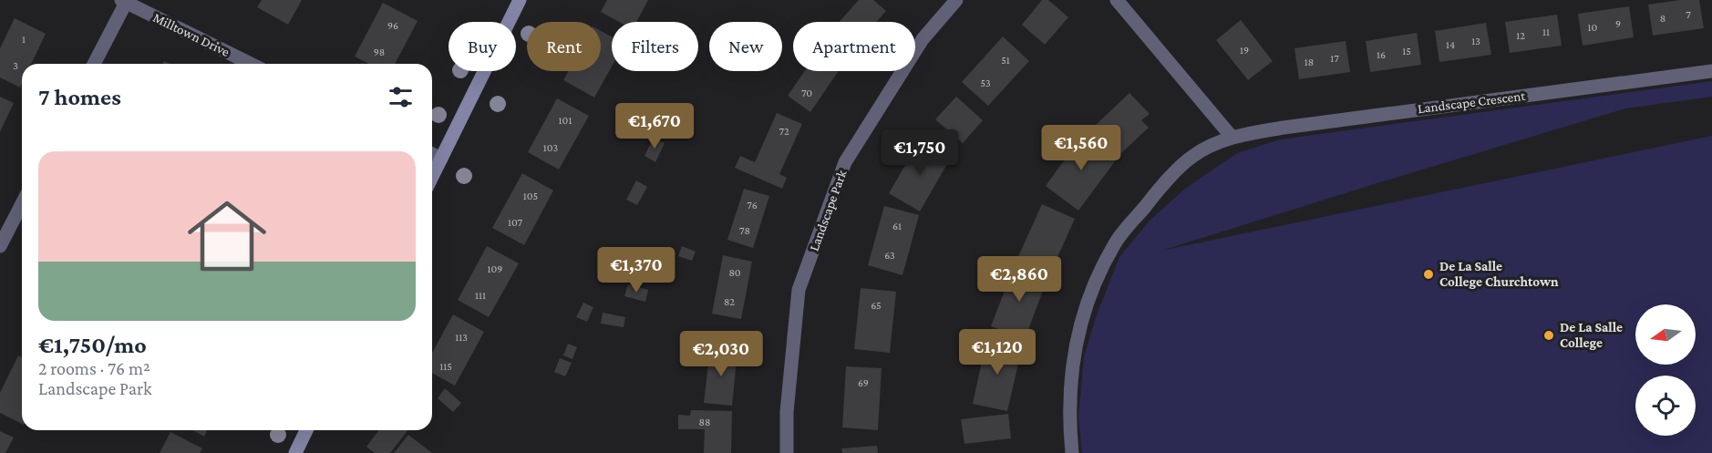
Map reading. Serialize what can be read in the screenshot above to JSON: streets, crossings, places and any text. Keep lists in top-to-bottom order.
{
  "streets": {
    "street": ["Milltown Drive", "Landscape Crescent", "Landscape Park"]
  },
  "places": ["De La Salle College Churchtown", "De La Salle College"],
  "house_numbers": [
    "7",
    "8",
    "9",
    "96",
    "10",
    "11",
    "12",
    "1",
    "13",
    "14",
    "19",
    "15",
    "98",
    "16",
    "17",
    "51",
    "18",
    "3",
    "53",
    "70",
    "101",
    "72",
    "103",
    "105",
    "76",
    "107",
    "61",
    "78",
    "63",
    "109",
    "80",
    "111",
    "82",
    "65",
    "113",
    "115",
    "69",
    "88"
  ],
  "north": "left",
  "page": {
    "chip": [
      "Buy",
      "Rent",
      "Filters",
      "New",
      "Apartment"
    ],
    "heading": "7 homes",
    "price": [
      "€1,670",
      "€1,560",
      "€1,750",
      "€1,370",
      "€2,860",
      "€1,120",
      "€2,030"
    ],
    "list": [
      {
        "name": "€1,750/mo",
        "note": "2 rooms · 76 m² · Landscape Park"
      }
    ]
  }
}
